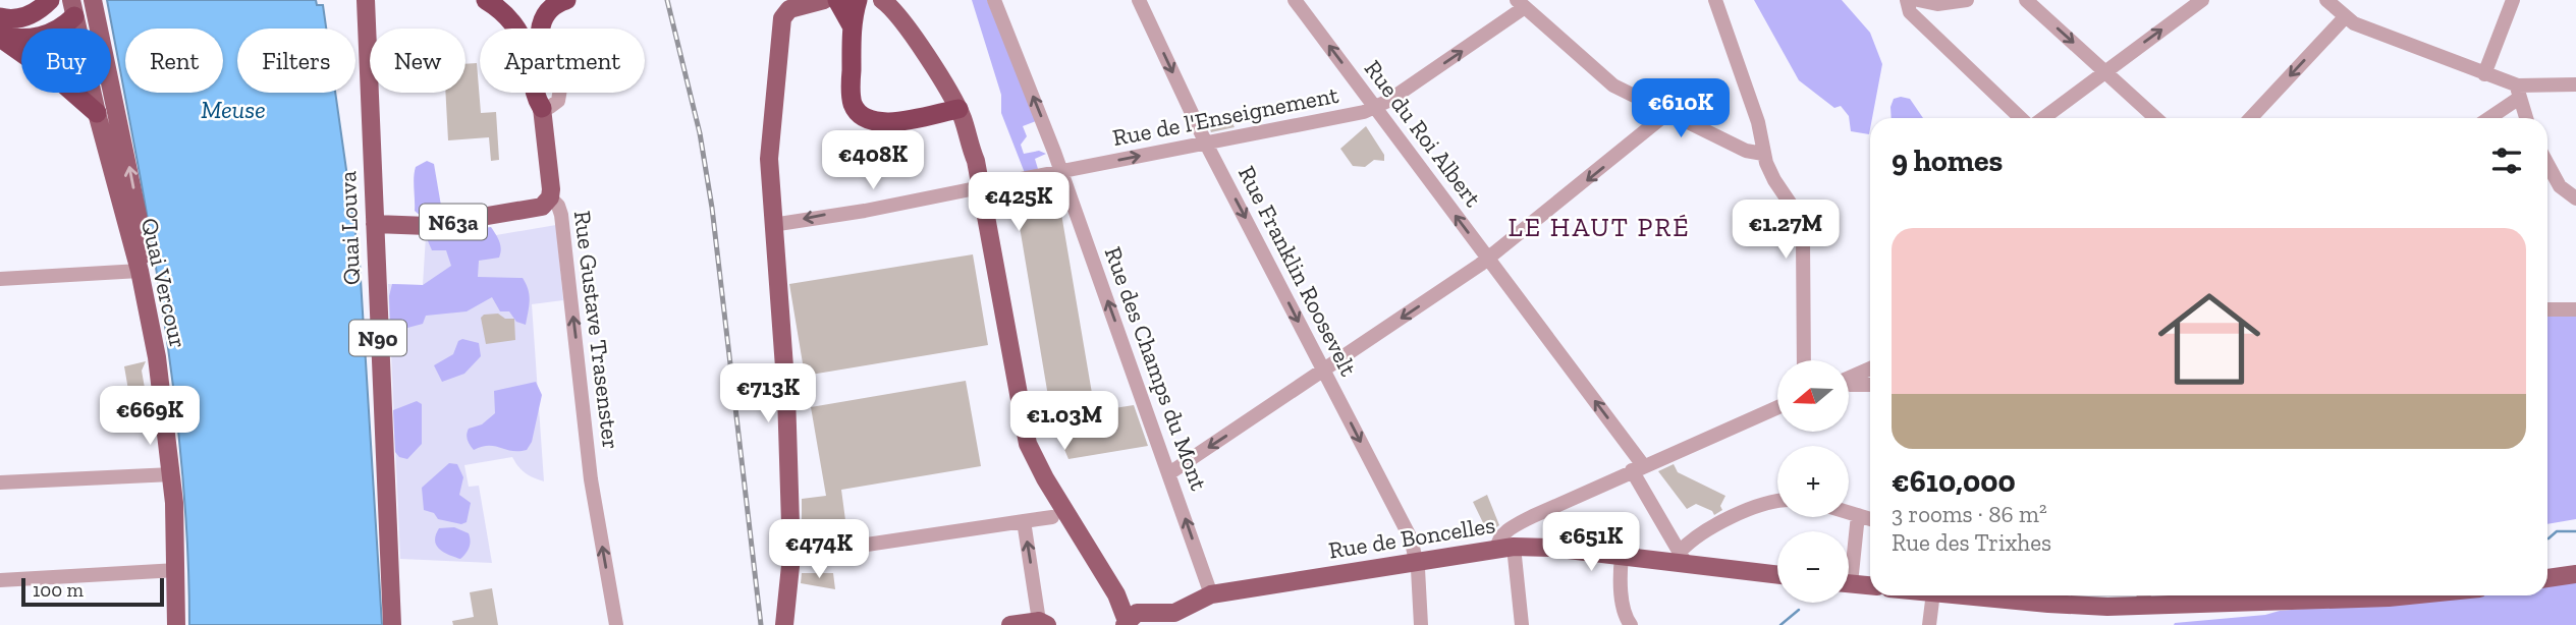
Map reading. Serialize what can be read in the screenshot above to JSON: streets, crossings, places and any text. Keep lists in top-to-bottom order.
{
  "streets": {
    "main road": [
      "N63a",
      "Quai Louva",
      "Quai Vercour",
      "Rue Gustave Trasenster",
      "N90",
      "Rue de Boncelles"
    ],
    "street": [
      "Rue de l'Enseignement",
      "Rue du Roi Albert",
      "Rue Franklin Roosevelt",
      "Rue des Champs du Mont"
    ]
  },
  "crossings": [
    ["Rue de l'Enseignement", "Rue du Roi Albert"],
    ["Rue de l'Enseignement", "Rue Franklin Roosevelt"],
    ["Rue de l'Enseignement", "Rue des Champs du Mont"],
    ["Rue du Roi Albert", "Rue de Boncelles"],
    ["N63a", "Quai Louva"],
    ["N63a", "Rue Gustave Trasenster"],
    ["Rue Franklin Roosevelt", "Rue de Boncelles"],
    ["Rue des Champs du Mont", "Rue de Boncelles"]
  ],
  "one_way": [
    "Rue du Roi Albert",
    "Rue Franklin Roosevelt",
    "Rue Gustave Trasenster",
    "Rue des Champs du Mont"
  ],
  "districts": ["LE HAUT PRÉ"],
  "water": ["Meuse"],
  "scale_bar": "100 m",
  "north": "left",
  "page": {
    "chip": [
      "Buy",
      "Rent",
      "Filters",
      "New",
      "Apartment"
    ],
    "price": [
      "€610K",
      "€408K",
      "€425K",
      "€1.27M",
      "€713K",
      "€669K",
      "€1.03M",
      "€651K",
      "€474K"
    ],
    "heading": "9 homes",
    "list": [
      {
        "name": "€610,000",
        "note": "3 rooms · 86 m² · Rue des Trixhes"
      }
    ],
    "map_buttons": ["+", "−"],
    "scale": "100 m"
  }
}
